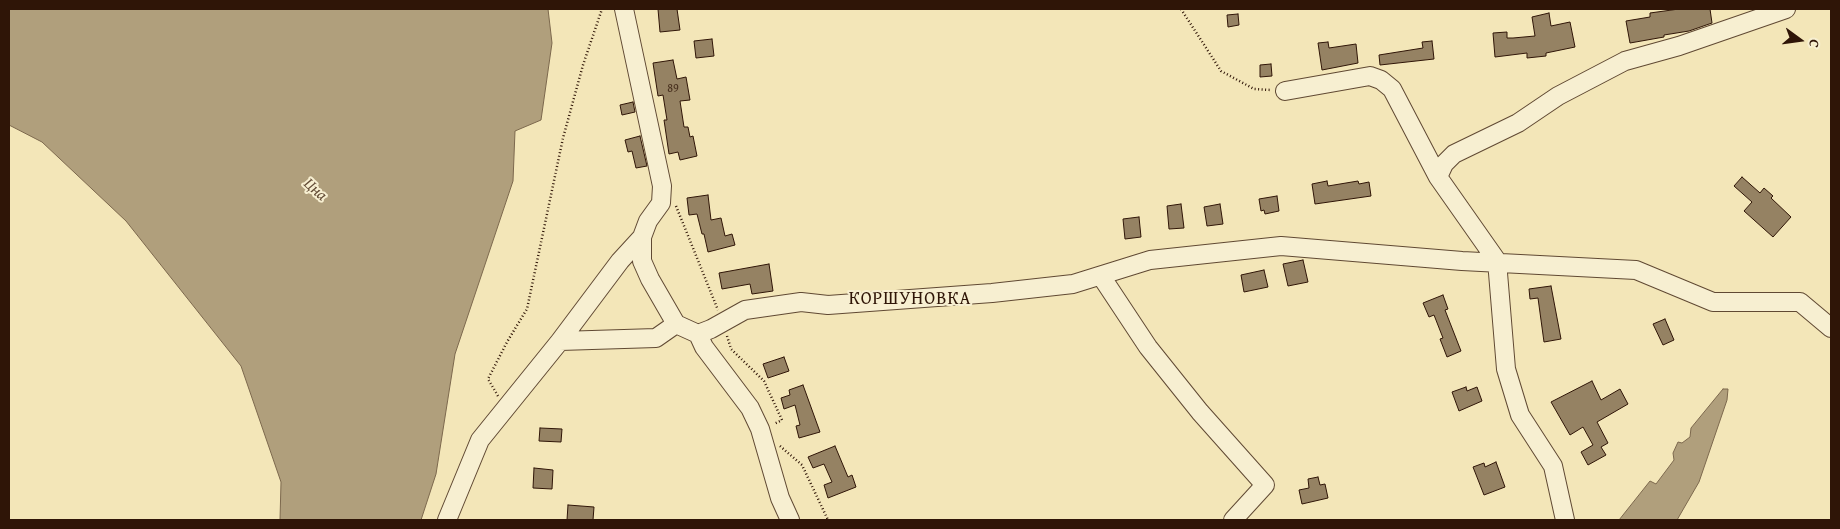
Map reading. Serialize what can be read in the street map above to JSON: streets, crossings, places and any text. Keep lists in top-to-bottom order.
{
  "districts": ["КОРШУНОВКА"],
  "water": ["Цна"],
  "house_numbers": ["89"],
  "north": "right"
}
